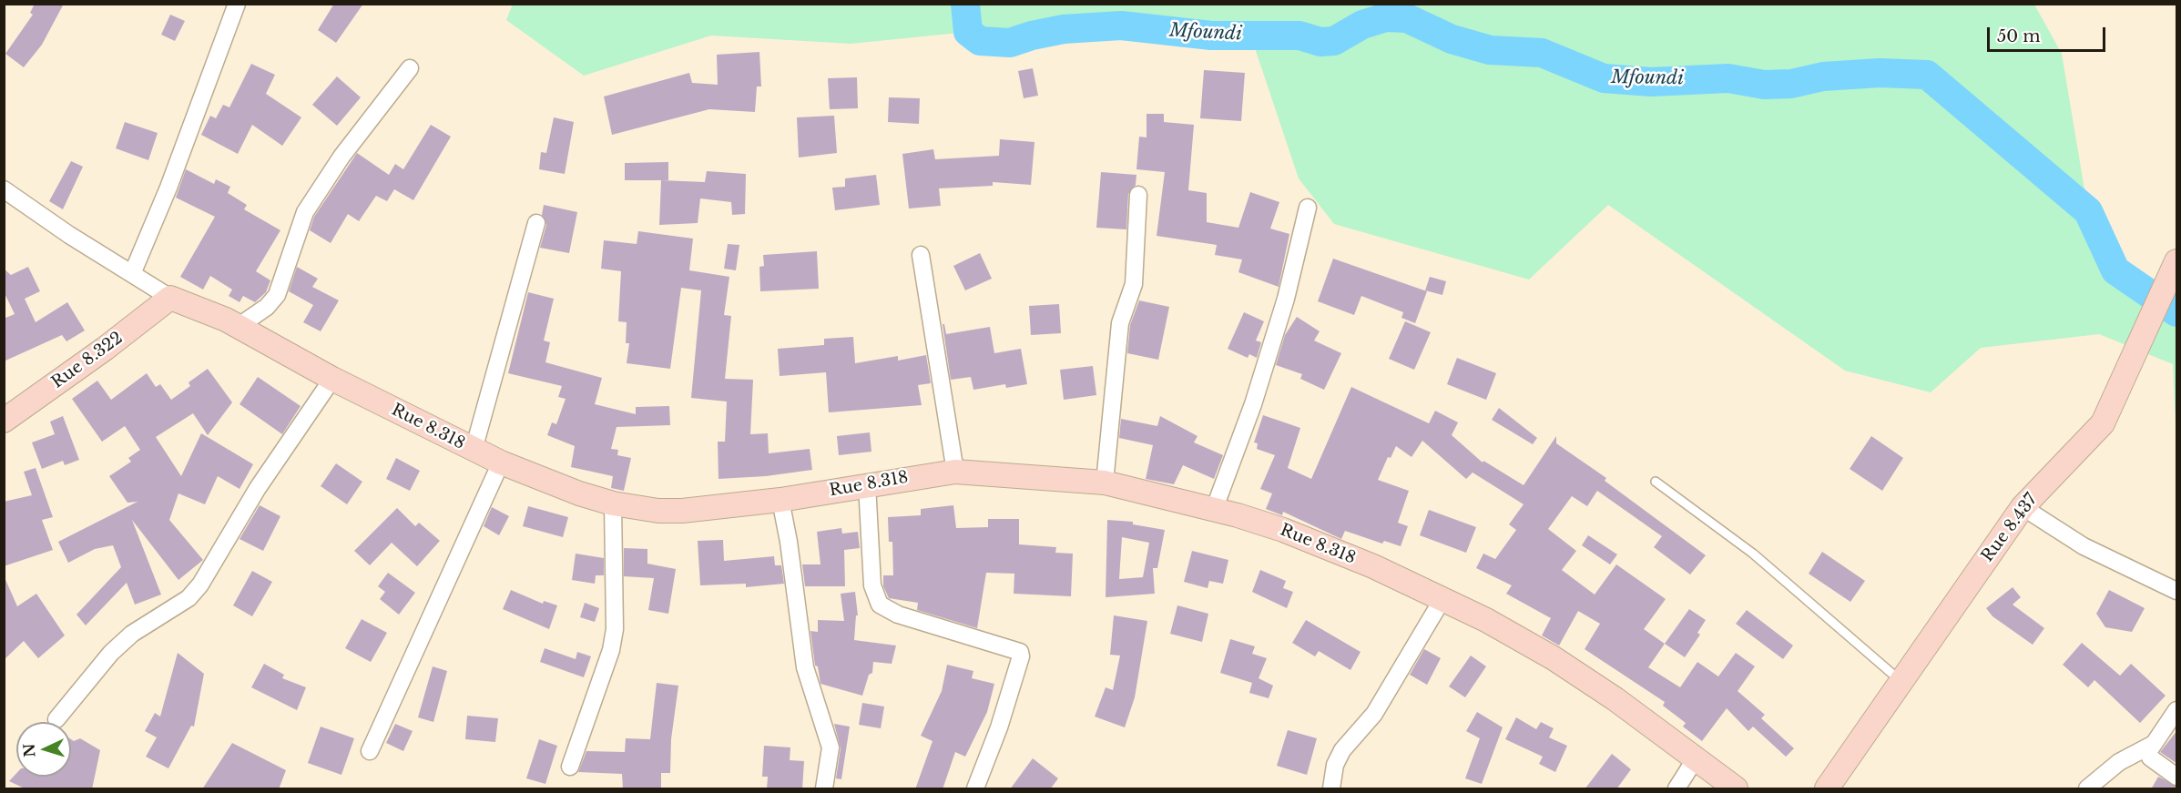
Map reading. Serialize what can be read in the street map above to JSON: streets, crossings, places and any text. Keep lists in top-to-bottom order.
{
  "streets": {
    "main road": ["Rue 8.322", "Rue 8.318", "Rue 8.437"]
  },
  "crossings": [
    ["Rue 8.322", "Rue 8.318"]
  ],
  "water": ["Mfoundi"],
  "scale_bar": "50 m",
  "north": "left"
}
